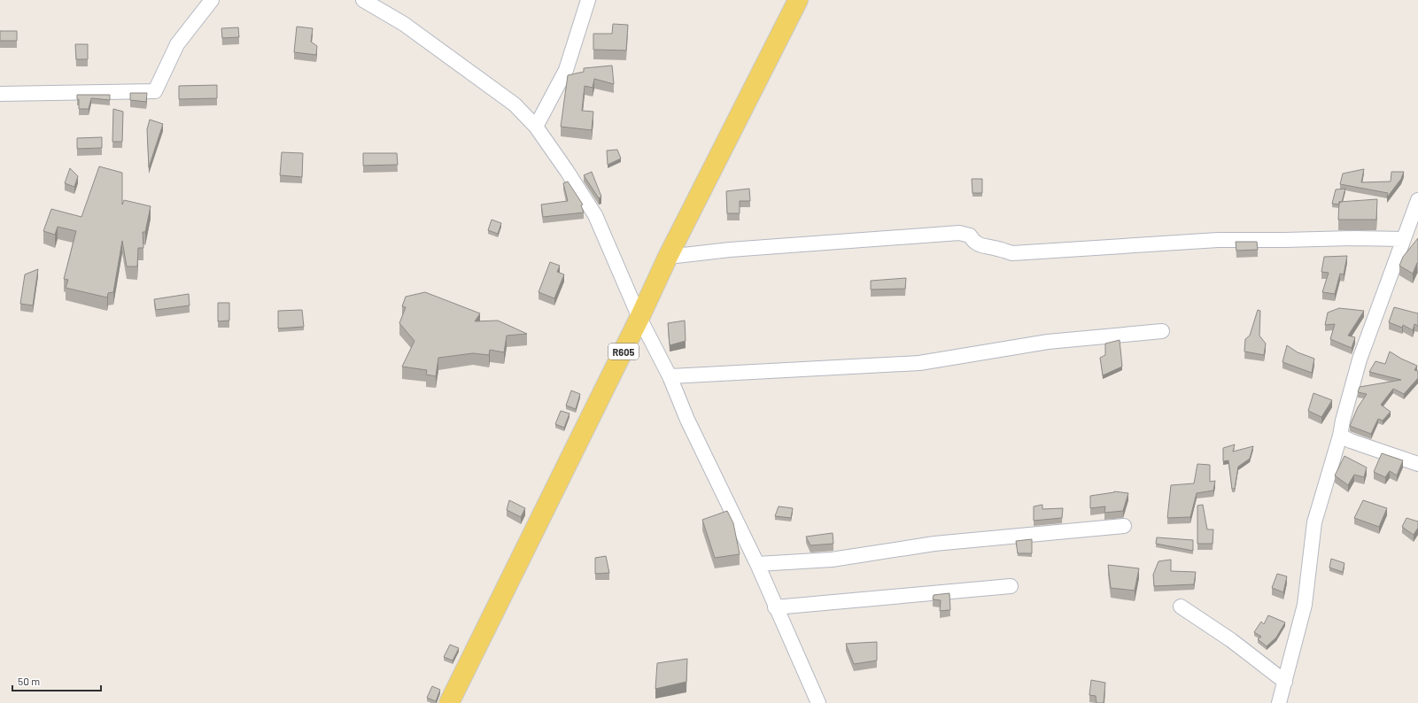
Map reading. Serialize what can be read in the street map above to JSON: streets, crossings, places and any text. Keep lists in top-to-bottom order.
{
  "streets": {
    "main road": ["R605"]
  },
  "scale_bar": "50 m"
}
